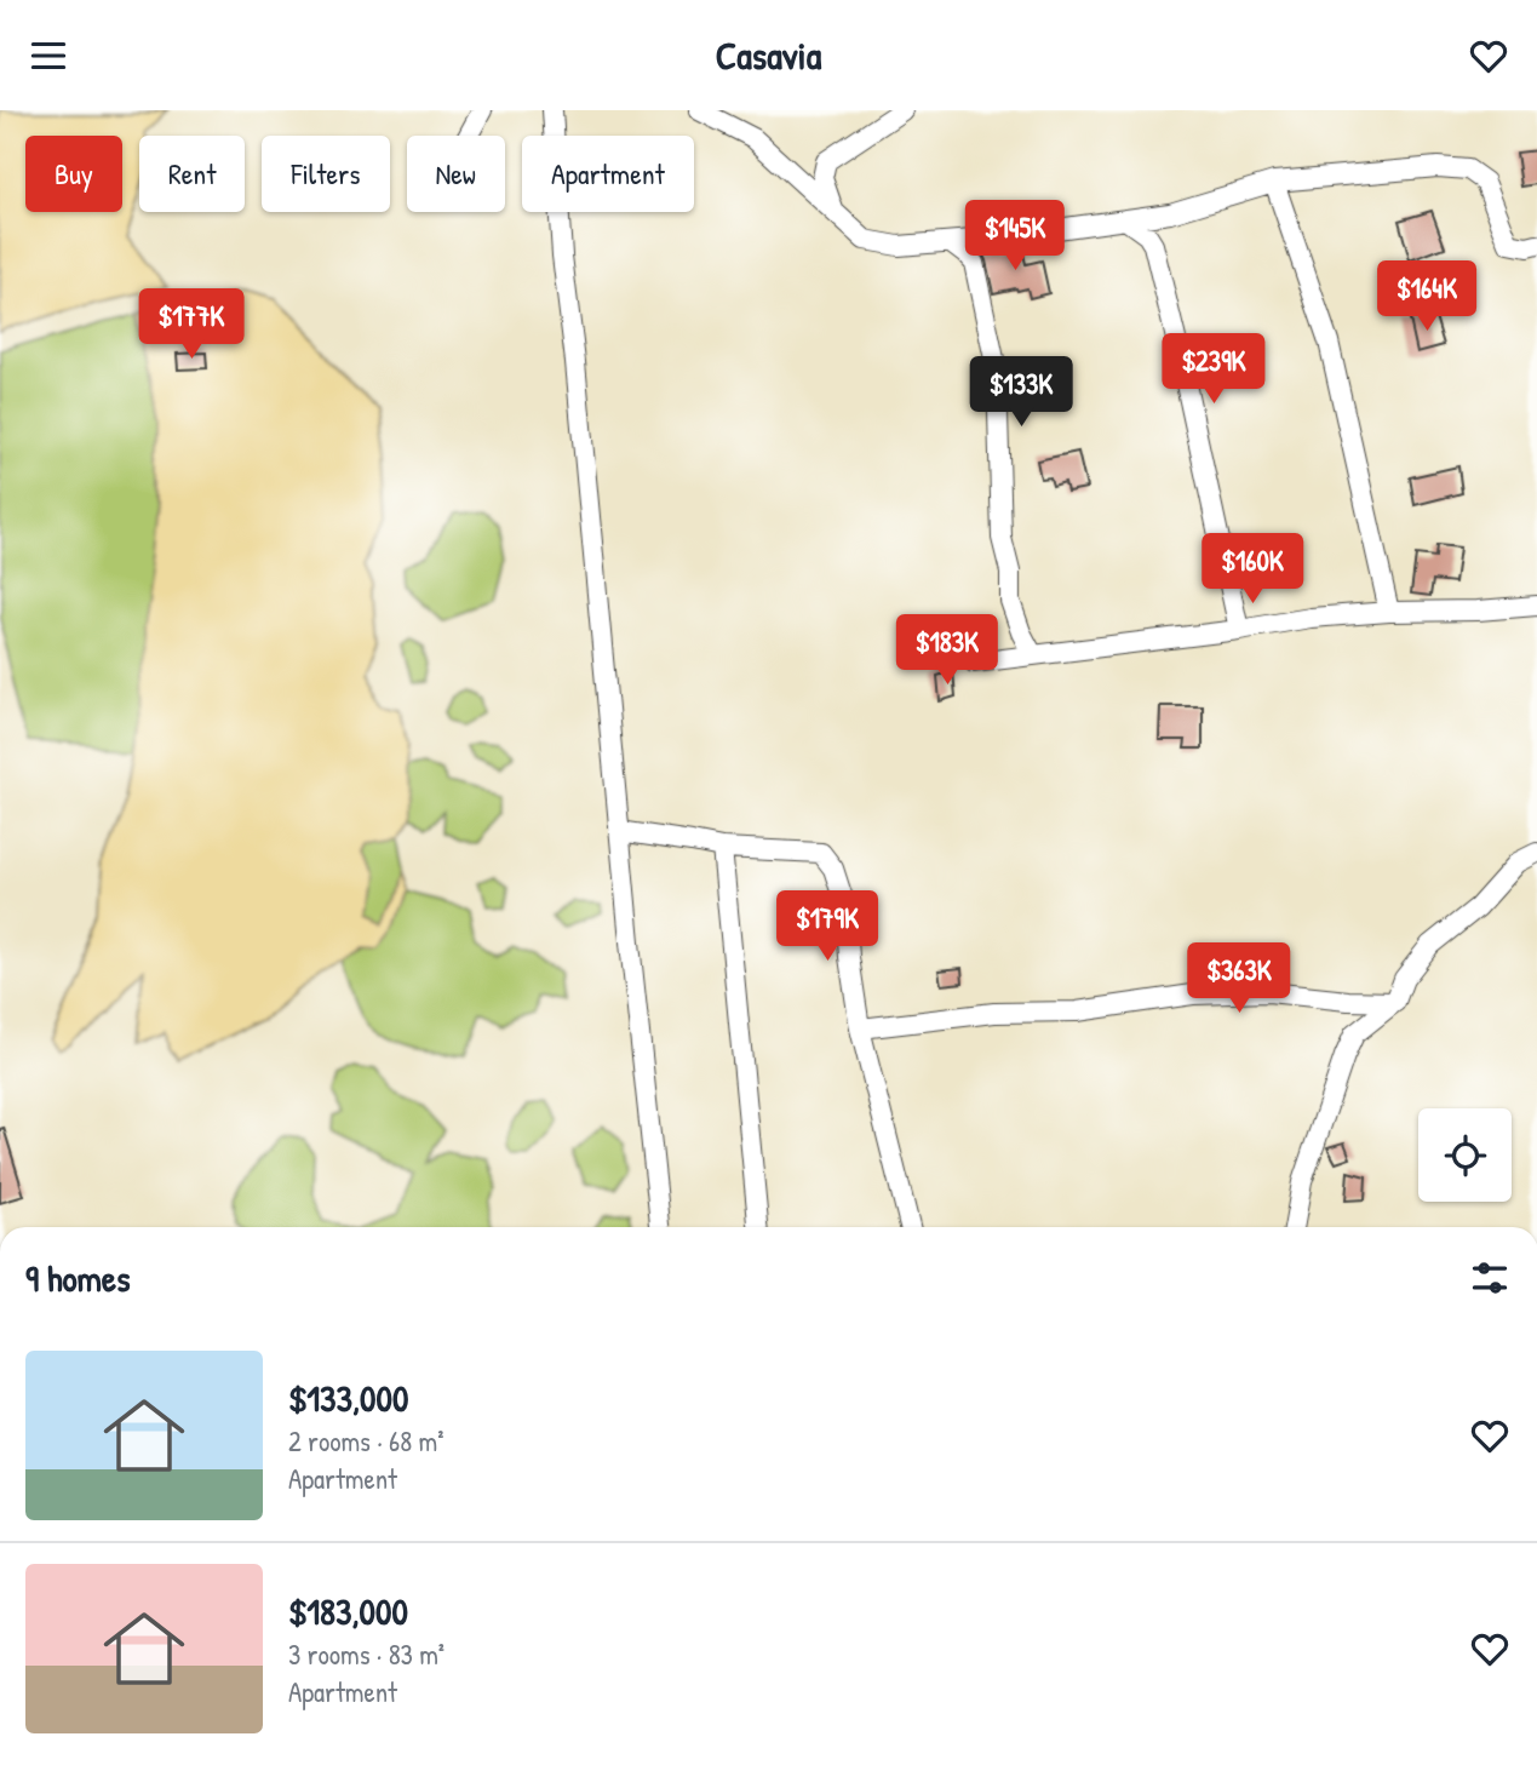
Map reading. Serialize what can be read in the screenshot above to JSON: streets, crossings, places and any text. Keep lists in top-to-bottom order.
{
  "page": {
    "header": "Casavia",
    "chip": [
      "Buy",
      "Rent",
      "Filters",
      "New",
      "Apartment"
    ],
    "price": [
      "$145K",
      "$164K",
      "$177K",
      "$239K",
      "$133K",
      "$160K",
      "$183K",
      "$179K",
      "$363K"
    ],
    "heading": "9 homes",
    "list": [
      {
        "name": "$133,000",
        "note": "2 rooms · 68 m² · Apartment"
      },
      {
        "name": "$183,000",
        "note": "3 rooms · 83 m² · Apartment"
      }
    ]
  }
}
